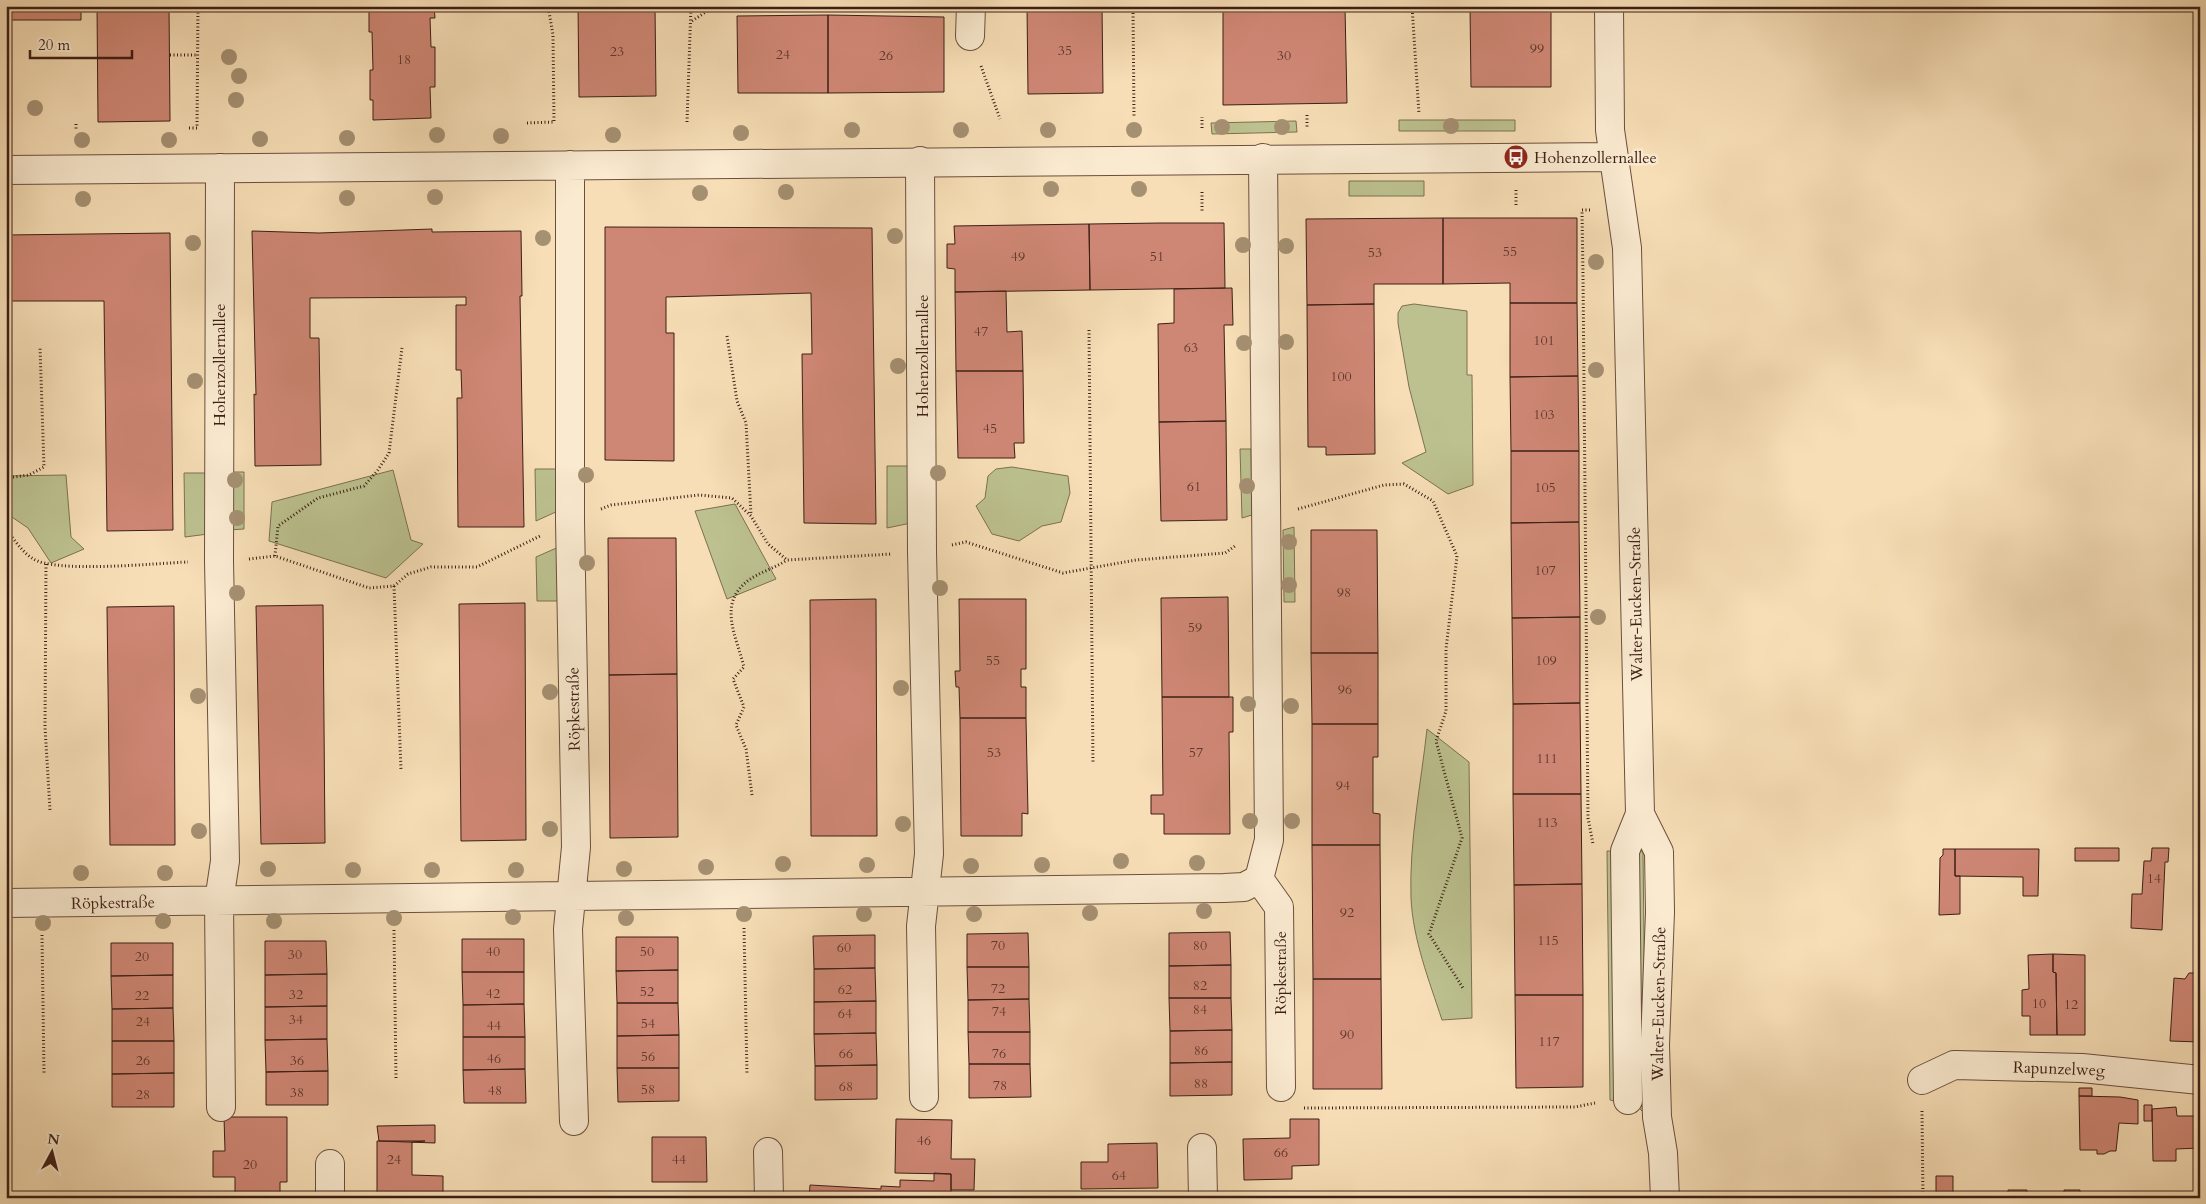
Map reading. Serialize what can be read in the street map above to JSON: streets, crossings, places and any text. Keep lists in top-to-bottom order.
{
  "streets": {
    "street": [
      "Hohenzollernallee",
      "Walter-Eucken-Straße",
      "Röpkestraße",
      "Rapunzelweg"
    ]
  },
  "places": {
    "bus stop": ["Hohenzollernallee"]
  },
  "house_numbers": [
    "99",
    "35",
    "23",
    "24",
    "26",
    "30",
    "18",
    "55",
    "53",
    "49",
    "51",
    "47",
    "101",
    "63",
    "100",
    "103",
    "45",
    "61",
    "105",
    "107",
    "98",
    "59",
    "55",
    "109",
    "96",
    "53",
    "57",
    "111",
    "94",
    "113",
    "14",
    "92",
    "115",
    "70",
    "80",
    "60",
    "40",
    "50",
    "30",
    "20",
    "82",
    "72",
    "62",
    "52",
    "42",
    "32",
    "22",
    "10",
    "12",
    "84",
    "74",
    "64",
    "34",
    "24",
    "54",
    "44",
    "90",
    "117",
    "86",
    "66",
    "76",
    "56",
    "46",
    "26",
    "36",
    "88",
    "78",
    "68",
    "58",
    "48",
    "38",
    "28",
    "46",
    "66",
    "24",
    "44",
    "20",
    "64"
  ],
  "scale_bar": "20 m",
  "north": "top"
}
